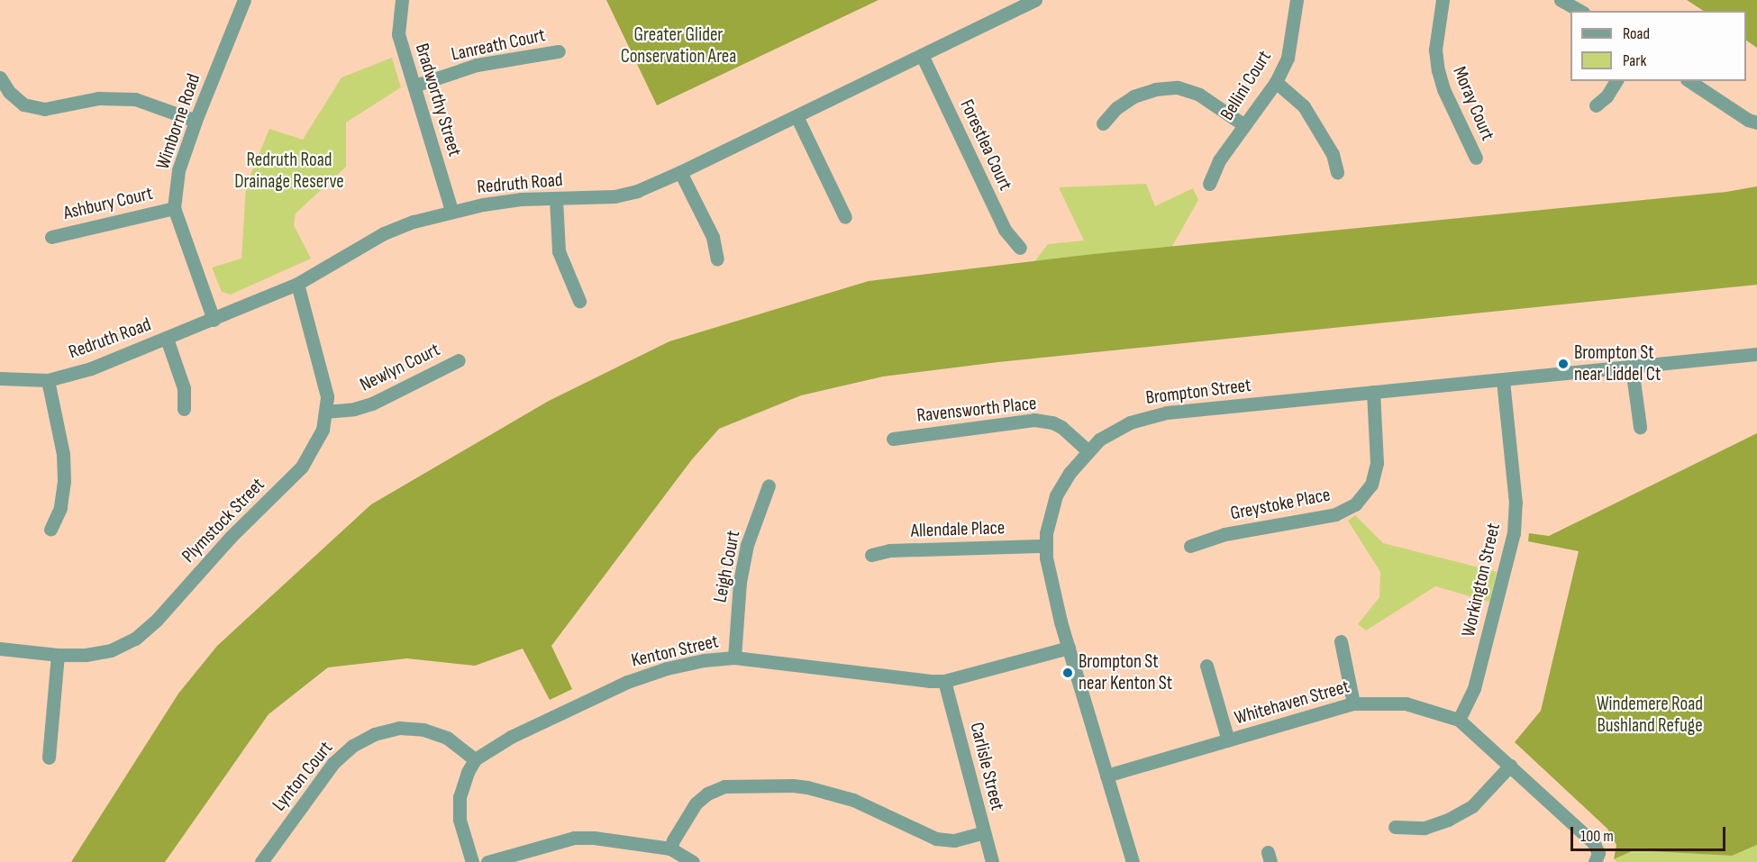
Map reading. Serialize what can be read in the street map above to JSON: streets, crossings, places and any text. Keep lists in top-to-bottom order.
{
  "streets": {
    "street": [
      "Lanreath Court",
      "Bellini Court",
      "Bradworthy Street",
      "Moray Court",
      "Wimborne Road",
      "Forestlea Court",
      "Redruth Road",
      "Ashbury Court",
      "Newlyn Court",
      "Brompton Street",
      "Ravensworth Place",
      "Greystoke Place",
      "Plymstock Street",
      "Allendale Place",
      "Leigh Court",
      "Workington Street",
      "Kenton Street",
      "Whitehaven Street",
      "Carlisle Street",
      "Lynton Court"
    ]
  },
  "crossings": [
    ["Lanreath Court", "Bradworthy Street"],
    ["Bradworthy Street", "Redruth Road"],
    ["Wimborne Road", "Redruth Road"],
    ["Wimborne Road", "Ashbury Court"],
    ["Forestlea Court", "Redruth Road"],
    ["Redruth Road", "Plymstock Street"],
    ["Newlyn Court", "Plymstock Street"],
    ["Brompton Street", "Ravensworth Place"],
    ["Brompton Street", "Greystoke Place"],
    ["Brompton Street", "Allendale Place"],
    ["Brompton Street", "Workington Street"],
    ["Brompton Street", "Kenton Street"],
    ["Brompton Street", "Whitehaven Street"],
    ["Leigh Court", "Kenton Street"],
    ["Workington Street", "Whitehaven Street"],
    ["Kenton Street", "Carlisle Street"],
    ["Kenton Street", "Lynton Court"]
  ],
  "parks": ["Greater Glider Conservation Area", "Redruth Road Drainage Reserve", "Windemere Road Bushland Refuge"],
  "places": ["Brompton St near Liddel Ct", "Brompton St near Kenton St"],
  "legend": ["Road", "Park"],
  "scale_bar": "100 m"
}
